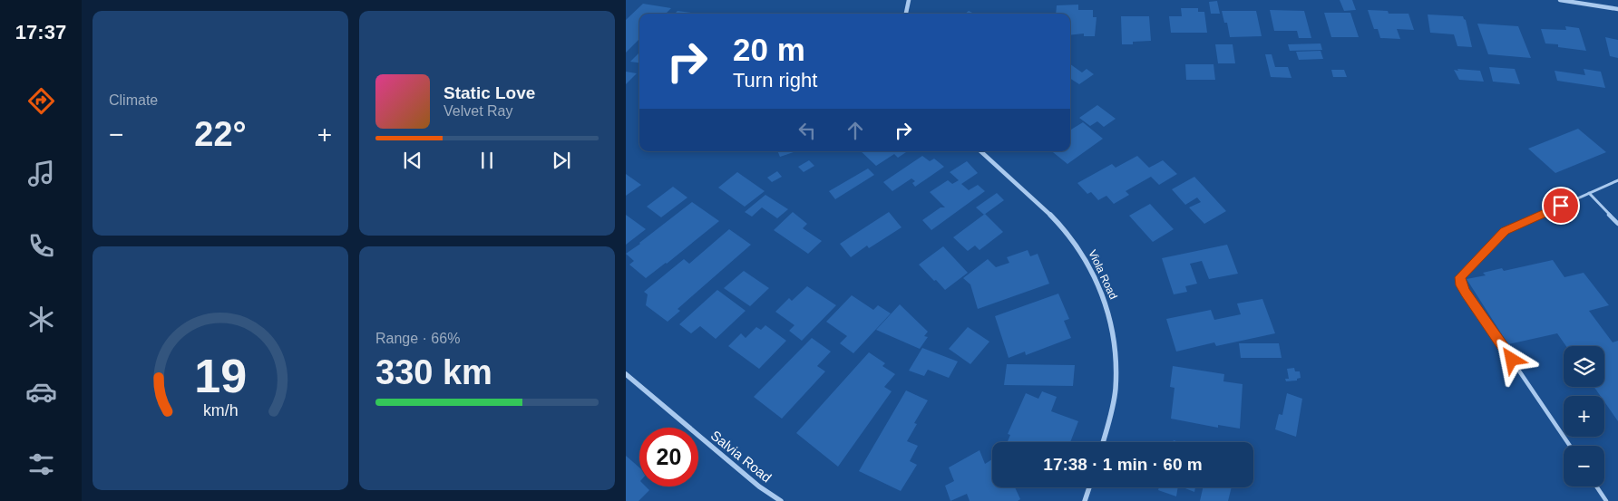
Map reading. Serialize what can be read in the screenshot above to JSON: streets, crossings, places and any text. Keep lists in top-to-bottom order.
{
  "streets": {
    "street": ["Viola Road", "Salvia Road"]
  },
  "page": {
    "tabs": "17:37",
    "tile": [
      "Climate",
      ["Range · 66%", "330 km"]
    ],
    "turn": ["20 m", "Turn right"],
    "song": ["Static Love", "Velvet Ray"],
    "heat": ["−", "22°", "+"],
    "map_buttons": ["+", "−"],
    "limit": "20",
    "trip": "17:38 · 1 min · 60 m",
    "gauge": ["19", "km/h"]
  }
}
